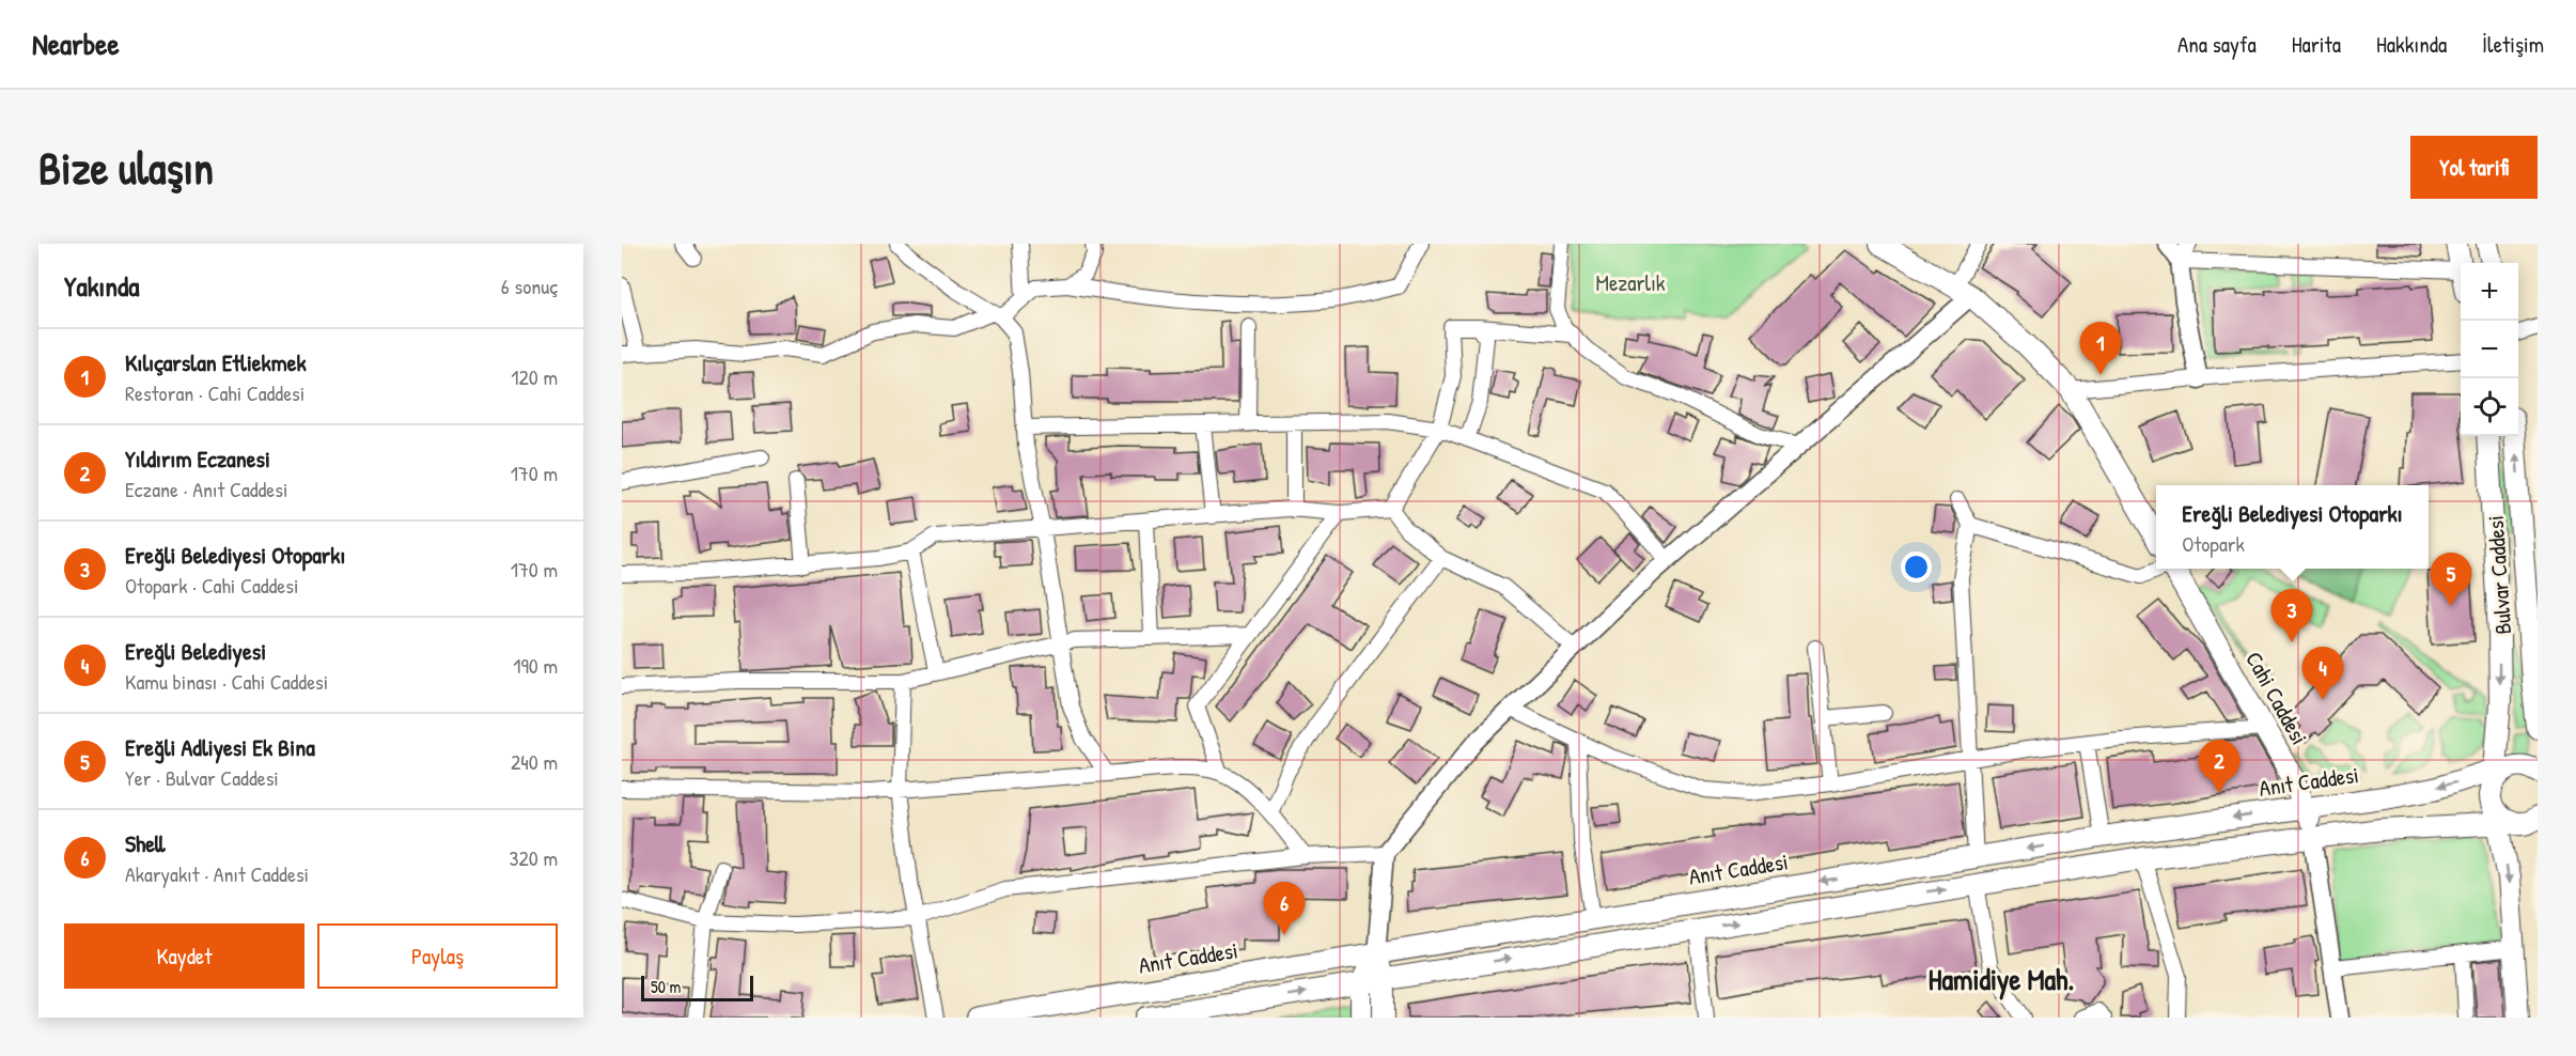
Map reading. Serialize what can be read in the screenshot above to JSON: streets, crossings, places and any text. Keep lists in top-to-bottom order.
{
  "streets": {
    "main road": ["Bulvar Caddesi", "Cahi Caddesi", "Anıt Caddesi"]
  },
  "crossings": [
    ["Cahi Caddesi", "Anıt Caddesi"]
  ],
  "districts": ["Hamidiye Mah."],
  "parks": ["Mezarlık"],
  "scale_bar": "50 m",
  "page": {
    "header": "Nearbee",
    "nav": [
      "Ana sayfa",
      "Harita",
      "Hakkında",
      "İletişim"
    ],
    "buttons": [
      "Yol tarifi",
      ["Kaydet", "Paylaş"]
    ],
    "title": "Bize ulaşın",
    "heading": ["Yakında", "6 sonuç"],
    "map_buttons": ["+", "−"],
    "pins": [
      "1",
      "5",
      "3",
      "4",
      "2",
      "6"
    ],
    "list": [
      {
        "mark": "1",
        "name": "Kılıçarslan Etliekmek",
        "note": "Restoran · Cahi Caddesi",
        "value": "120 m"
      },
      {
        "mark": "2",
        "name": "Yıldırım Eczanesi",
        "note": "Eczane · Anıt Caddesi",
        "value": "170 m"
      },
      {
        "mark": "3",
        "name": "Ereğli Belediyesi Otoparkı",
        "note": "Otopark · Cahi Caddesi",
        "value": "170 m"
      },
      {
        "mark": "4",
        "name": "Ereğli Belediyesi",
        "note": "Kamu binası · Cahi Caddesi",
        "value": "190 m"
      },
      {
        "mark": "5",
        "name": "Ereğli Adliyesi Ek Bina",
        "note": "Yer · Bulvar Caddesi",
        "value": "240 m"
      },
      {
        "mark": "6",
        "name": "Shell",
        "note": "Akaryakıt · Anıt Caddesi",
        "value": "320 m"
      }
    ],
    "popup": ["Ereğli Belediyesi Otoparkı", "Otopark"],
    "scale": "50 m"
  }
}
